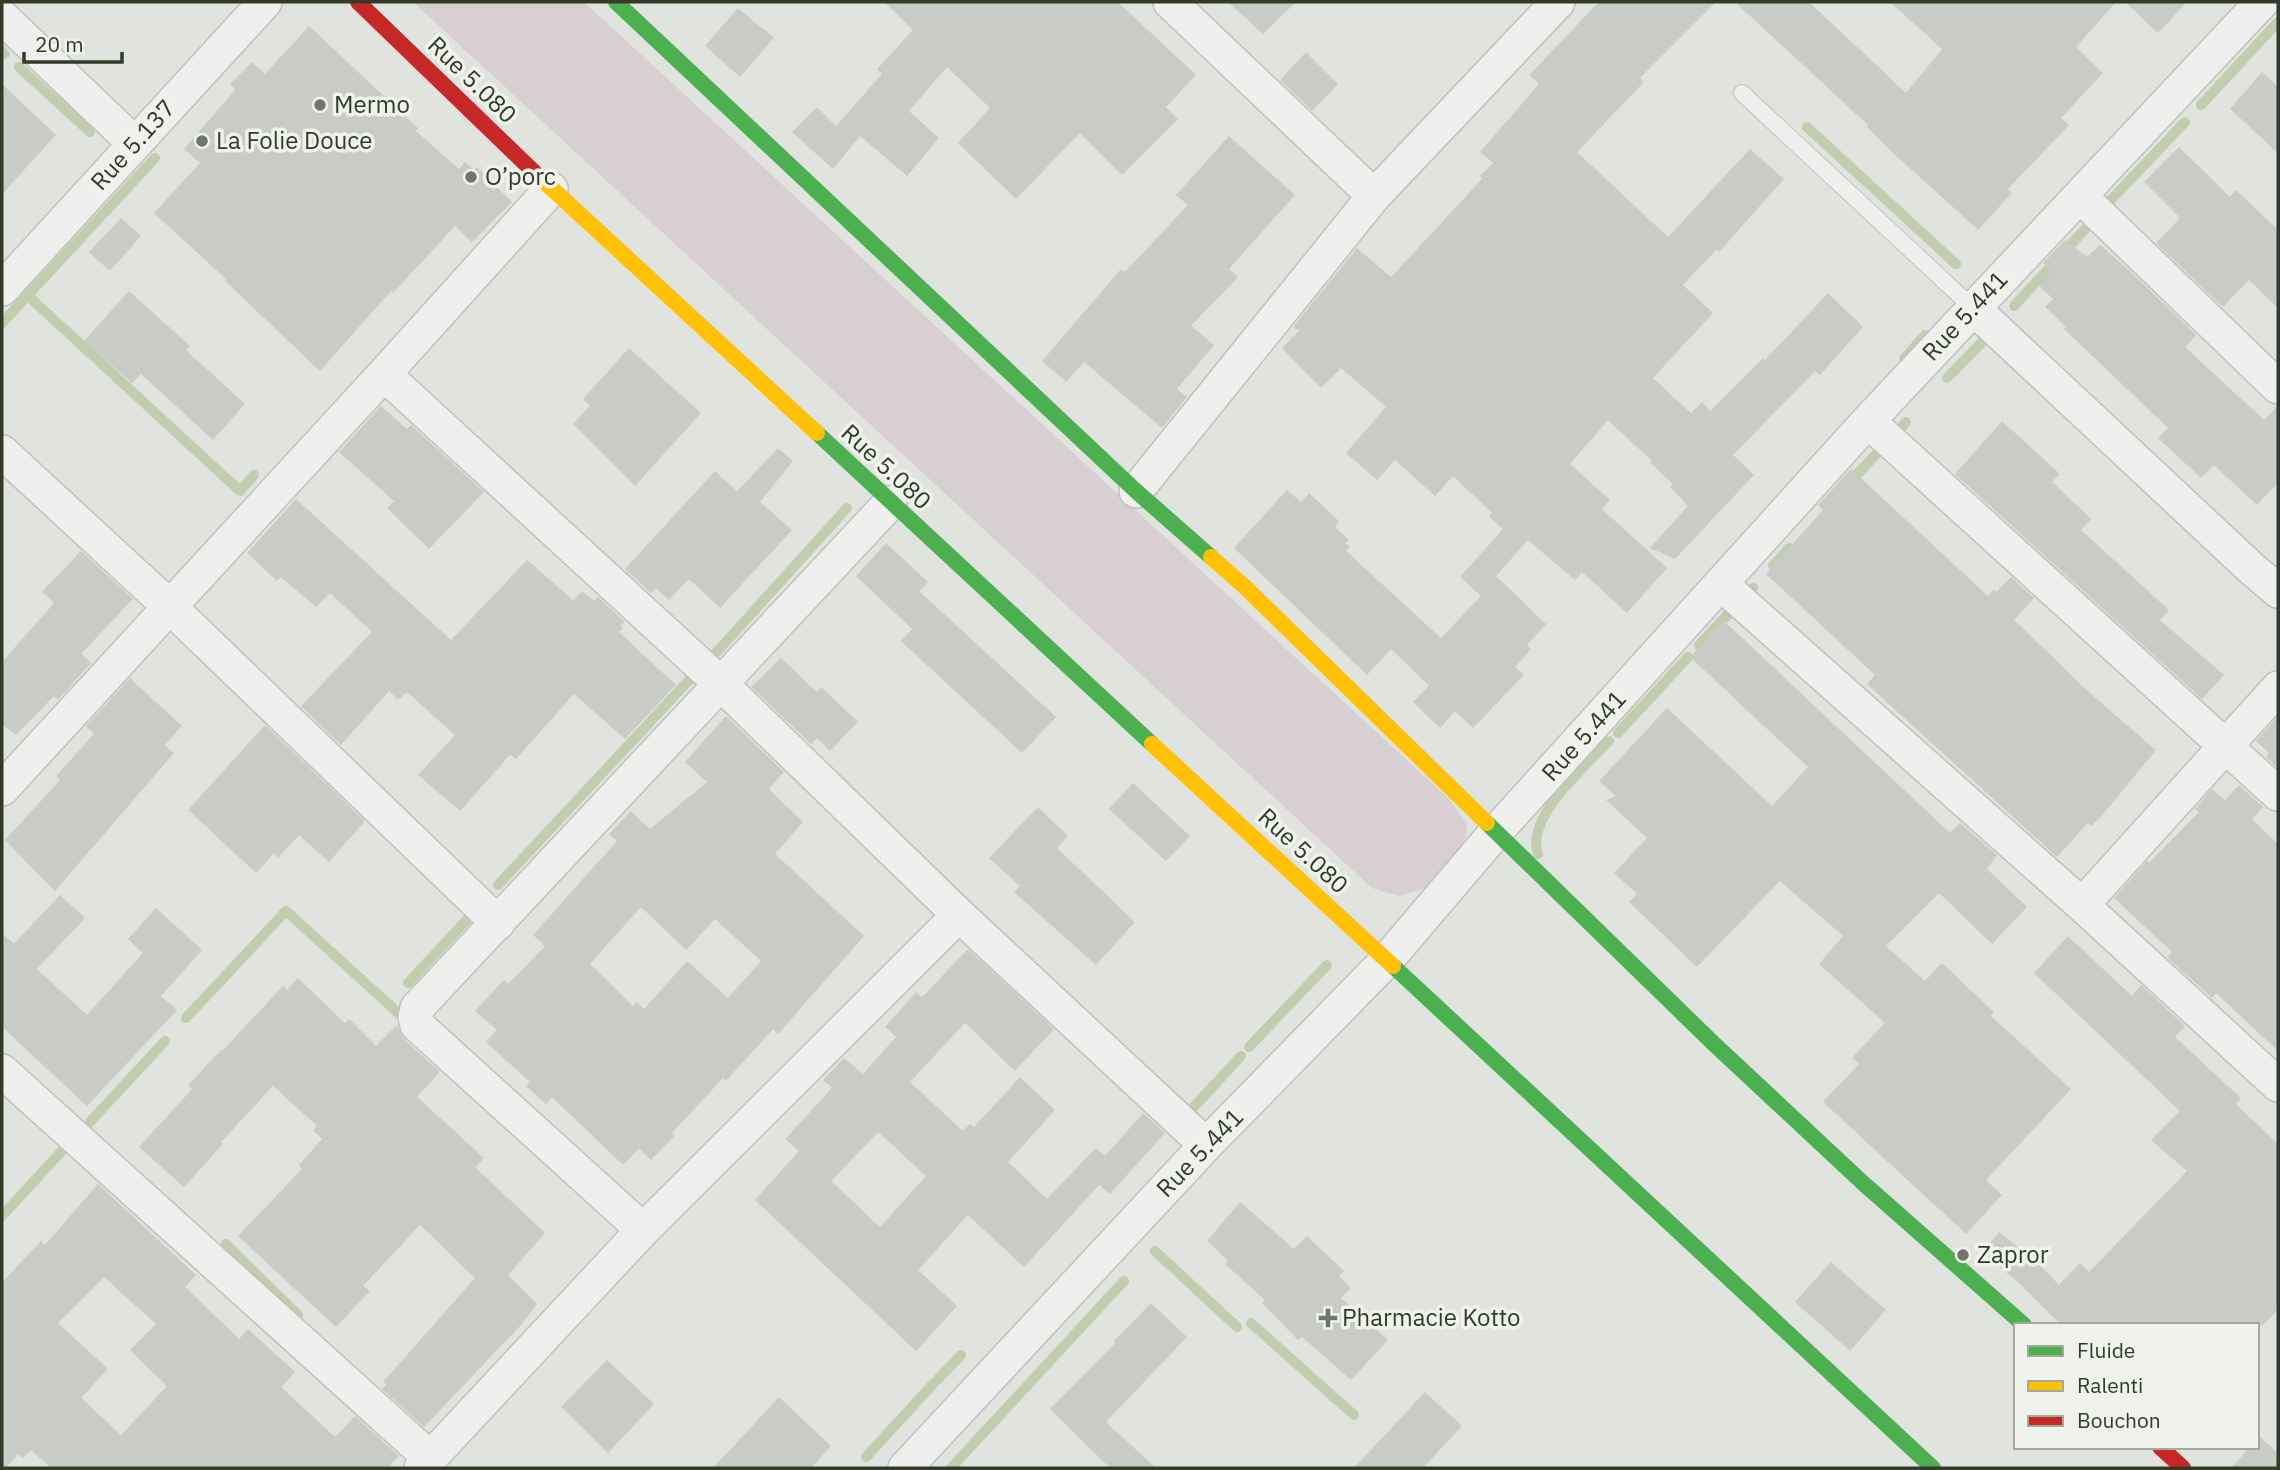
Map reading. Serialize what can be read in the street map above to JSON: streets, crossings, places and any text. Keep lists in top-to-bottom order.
{
  "streets": {
    "main road": ["Rue 5.080"],
    "street": ["Rue 5.137", "Rue 5.441"]
  },
  "crossings": [
    ["Rue 5.080", "Rue 5.441"]
  ],
  "places": {
    "other": [
      "Mermo",
      "La Folie Douce",
      "O’porc",
      "Zapror"
    ],
    "health": ["Pharmacie Kotto"]
  },
  "legend": ["Fluide", "Ralenti", "Bouchon"],
  "scale_bar": "20 m"
}
